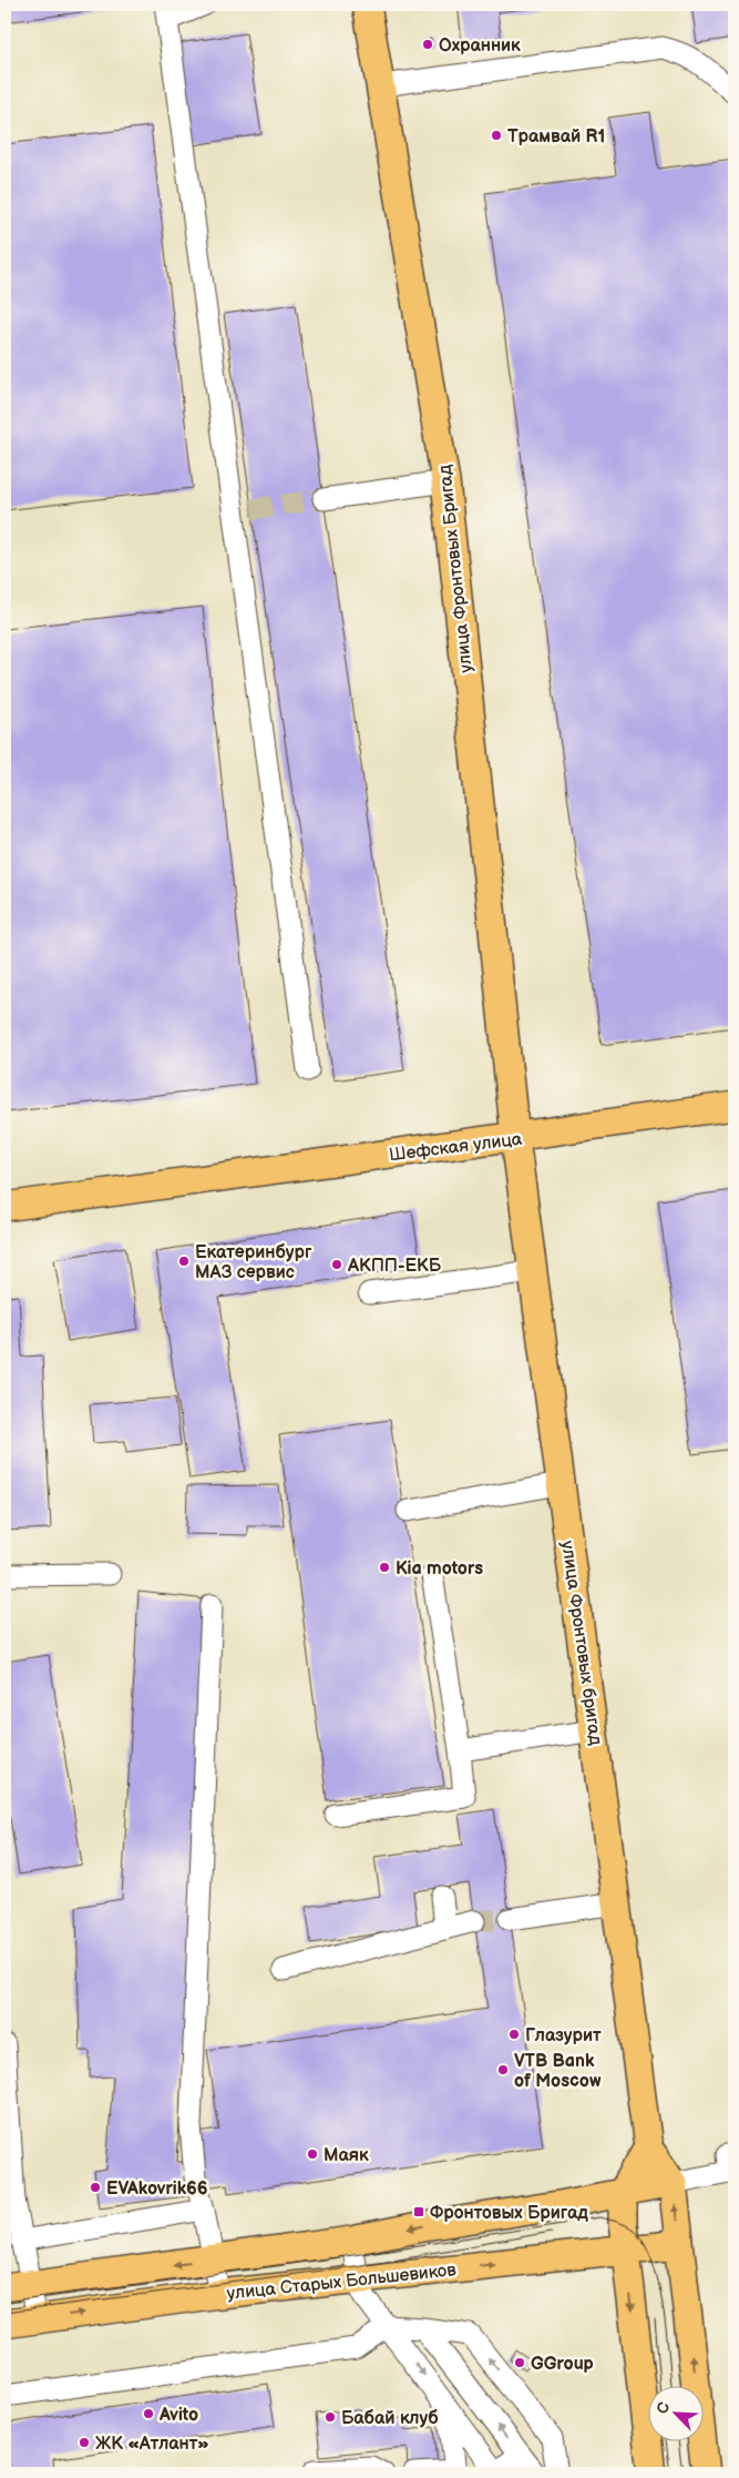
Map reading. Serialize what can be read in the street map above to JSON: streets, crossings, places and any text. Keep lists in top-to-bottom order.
{
  "streets": {
    "main road": [
      "улица Фронтовых Бригад",
      "Шефская улица",
      "улица Фронтовых бригад",
      "улица Старых Большевиков"
    ]
  },
  "crossings": [
    ["улица Фронтовых Бригад", "Шефская улица"],
    ["улица Фронтовых Бригад", "улица Фронтовых бригад"],
    ["Шефская улица", "улица Фронтовых бригад"],
    ["улица Фронтовых бригад", "улица Старых Большевиков"]
  ],
  "places": {
    "other": [
      "Охранник",
      "Трамвай R1",
      "Екатеринбург МАЗ сервис",
      "АКПП-ЕКБ",
      "Kia motors",
      "Глазурит",
      "VTB Bank of Moscow",
      "Маяк",
      "EVAkovrik66",
      "GGroup",
      "Avito",
      "Бабай клуб",
      "ЖК «Атлант»"
    ],
    "transit": ["Фронтовых Бригад"]
  },
  "north": "top left"
}
